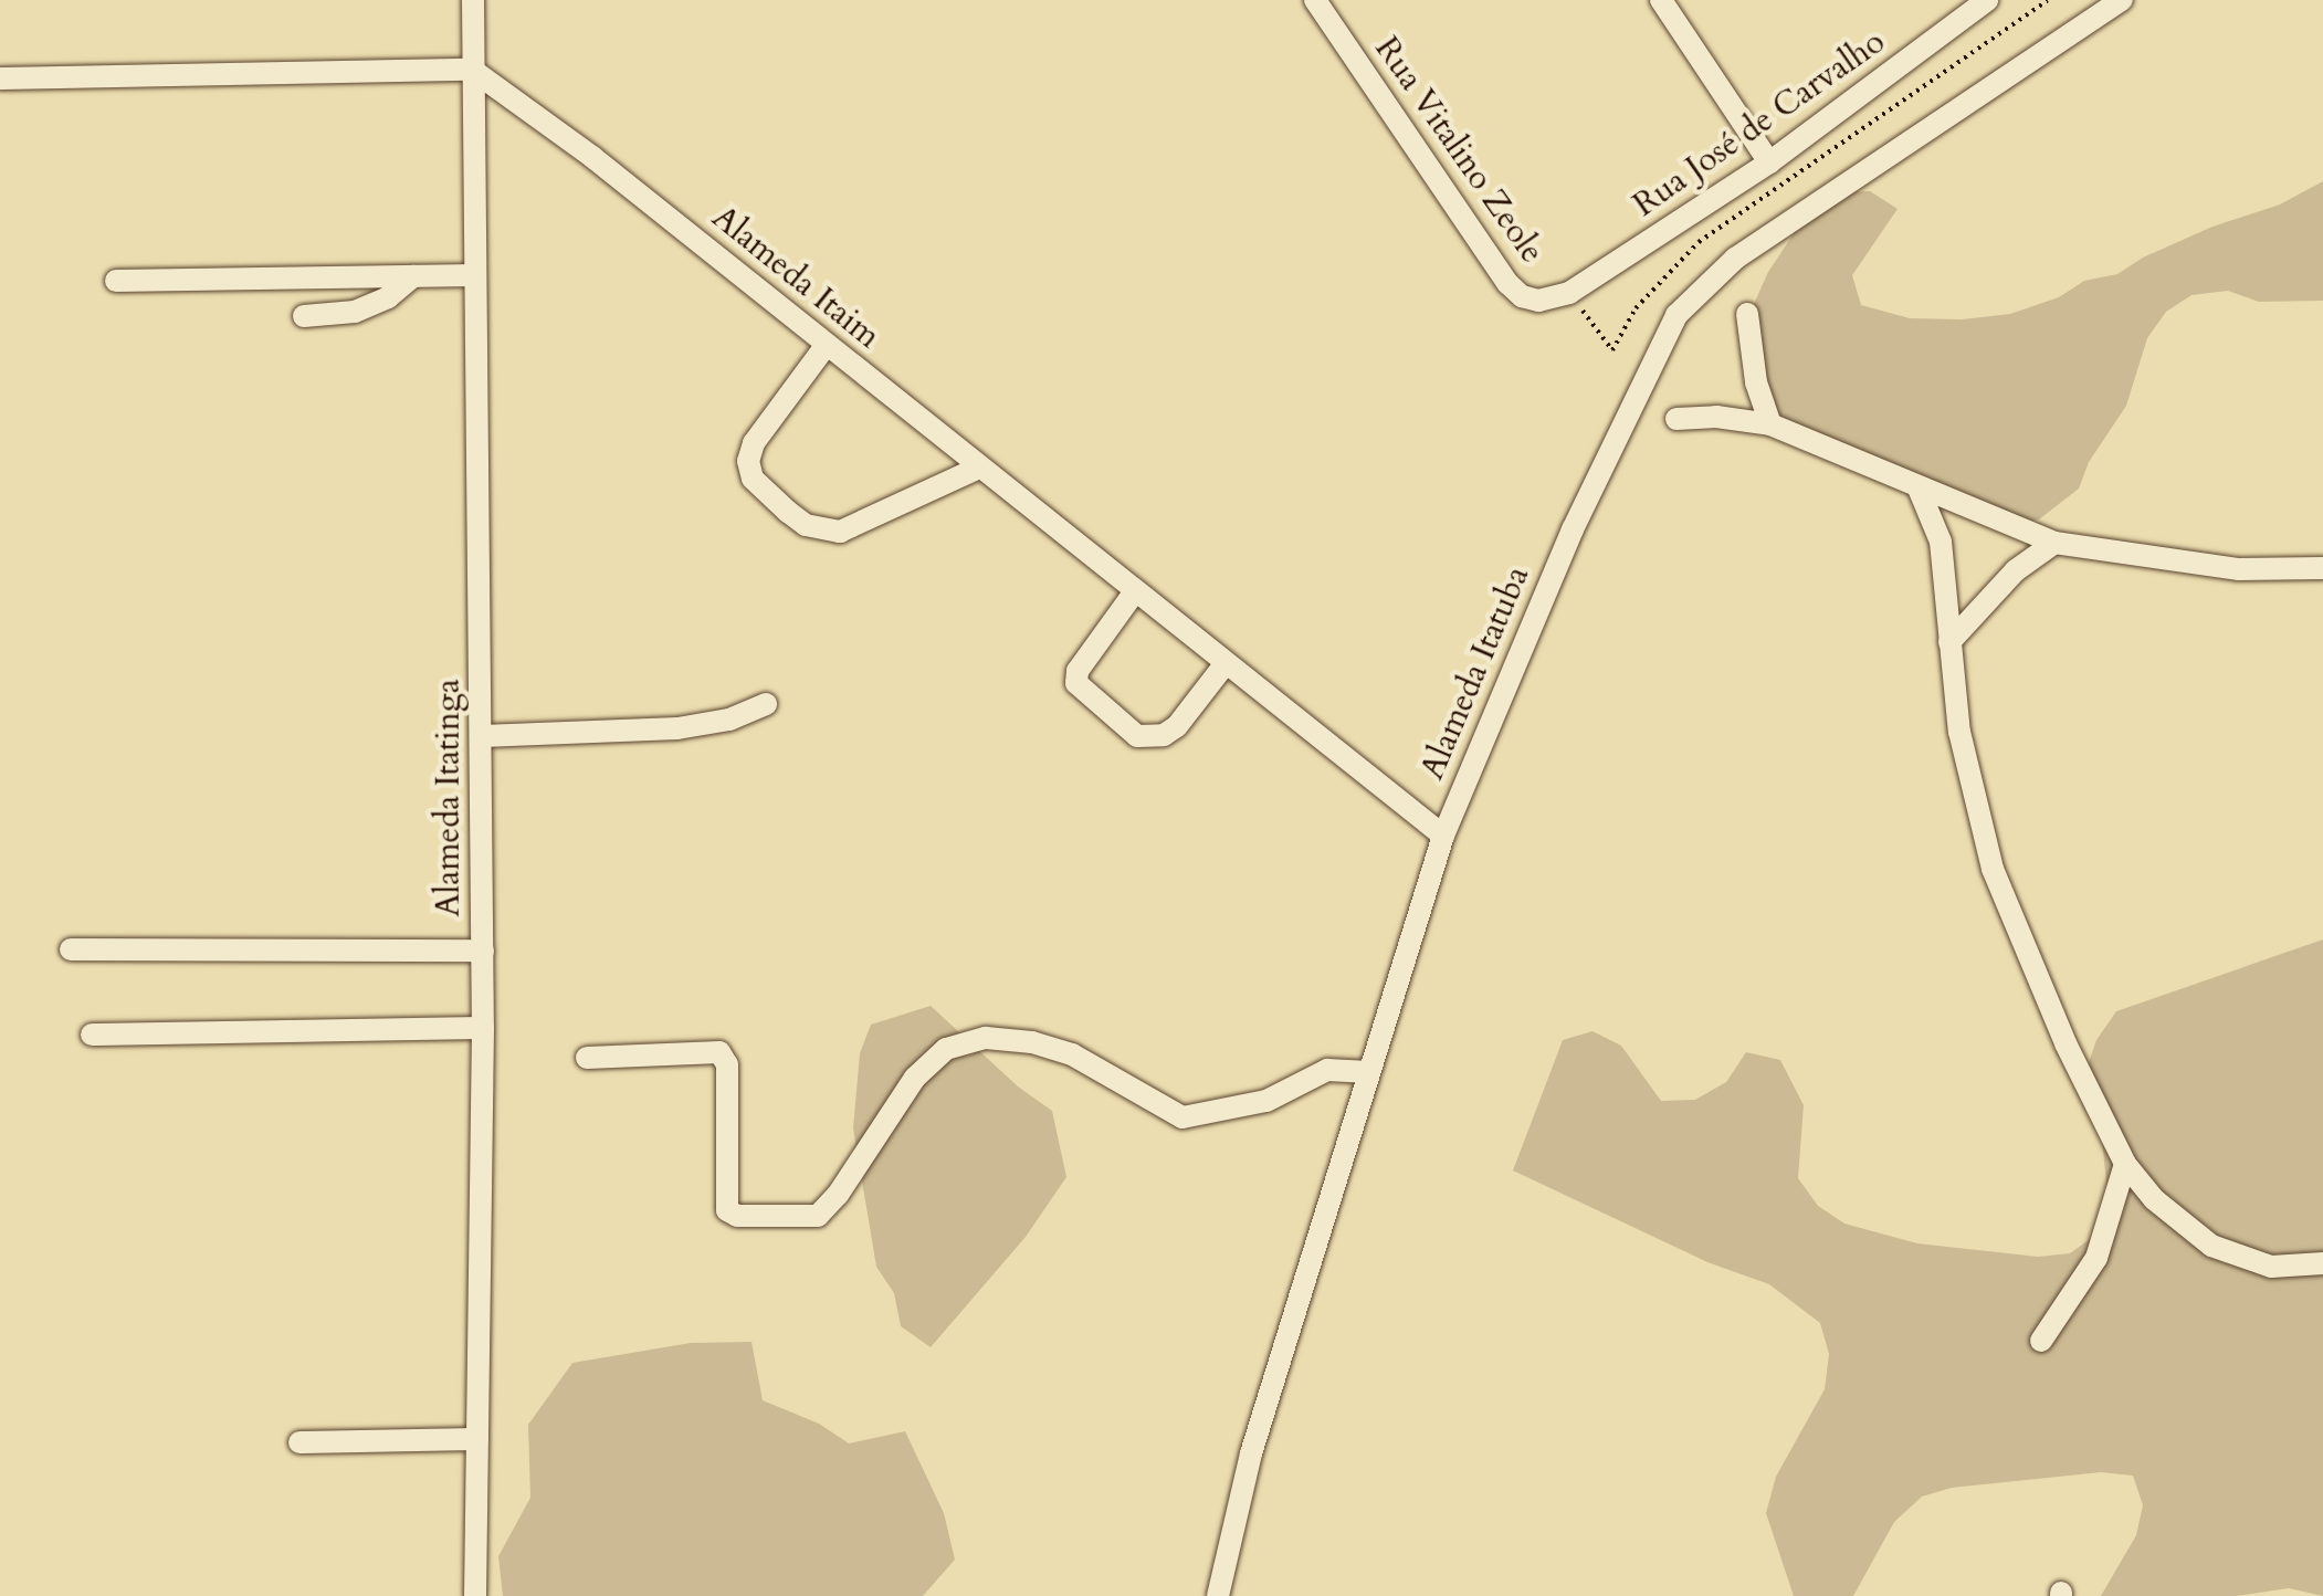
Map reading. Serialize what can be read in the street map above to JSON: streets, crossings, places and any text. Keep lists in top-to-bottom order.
{
  "streets": {
    "street": [
      "Rua José de Carvalho",
      "Rua Vitalino Zeole",
      "Alameda Itaim",
      "Alameda Itatuba",
      "Alameda Itatinga"
    ]
  },
  "crossings": [
    ["Rua José de Carvalho", "Rua Vitalino Zeole"],
    ["Alameda Itaim", "Alameda Itatuba"],
    ["Alameda Itaim", "Alameda Itatinga"]
  ]
}
